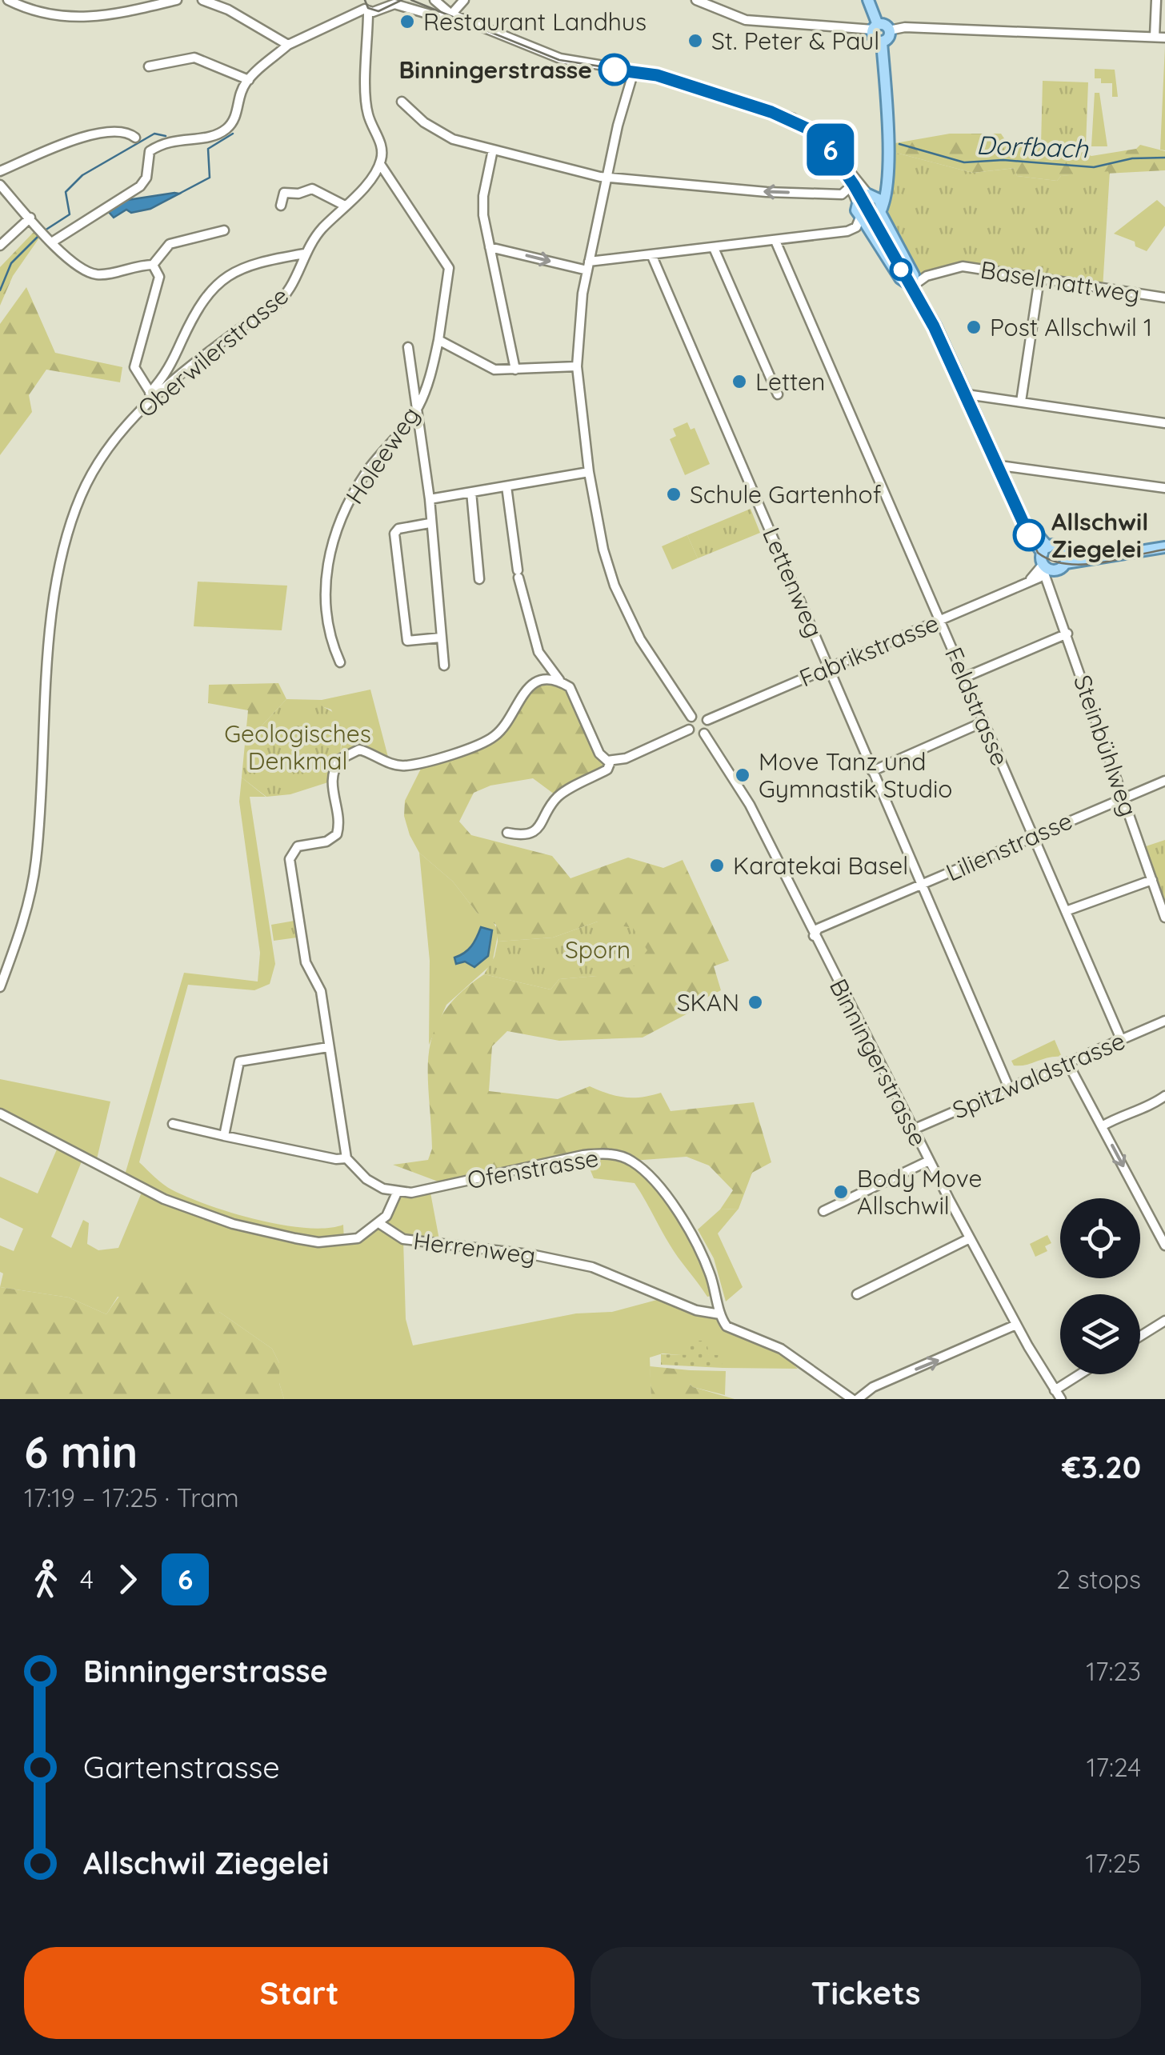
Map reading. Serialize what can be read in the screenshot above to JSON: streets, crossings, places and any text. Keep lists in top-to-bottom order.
{
  "streets": {
    "street": [
      "Baselmattweg",
      "Oberwilerstrasse",
      "Holeeweg",
      "Lettenweg",
      "Fabrikstrasse",
      "Feldstrasse",
      "Steinbühlweg",
      "Lilienstrasse",
      "Binningerstrasse",
      "Spitzwaldstrasse",
      "Ofenstrasse",
      "Herrenweg"
    ]
  },
  "crossings": [
    ["Oberwilerstrasse", "Holeeweg"],
    ["Lettenweg", "Fabrikstrasse"],
    ["Lettenweg", "Lilienstrasse"],
    ["Lettenweg", "Spitzwaldstrasse"],
    ["Fabrikstrasse", "Feldstrasse"],
    ["Fabrikstrasse", "Steinbühlweg"],
    ["Fabrikstrasse", "Binningerstrasse"],
    ["Feldstrasse", "Lilienstrasse"],
    ["Feldstrasse", "Spitzwaldstrasse"],
    ["Steinbühlweg", "Lilienstrasse"],
    ["Lilienstrasse", "Binningerstrasse"],
    ["Binningerstrasse", "Spitzwaldstrasse"],
    ["Ofenstrasse", "Herrenweg"]
  ],
  "water": ["Dorfbach"],
  "parks": ["Geologisches Denkmal", "Sporn"],
  "places": [
    "Restaurant Landhus",
    "St. Peter & Paul",
    "Binningerstrasse",
    "Post Allschwil 1",
    "Letten",
    "Schule Gartenhof",
    "Allschwil Ziegelei",
    "Move Tanz und Gymnastik Studio",
    "Karatekai Basel",
    "SKAN",
    "Body Move Allschwil"
  ],
  "lines": ["tram line 6"],
  "page": {
    "on_map": "6",
    "heading": ["6 min", "17:19 – 17:25 · Tram", "€3.20"],
    "legs": ["4", "6", "2 stops"],
    "list": [
      {
        "name": "Binningerstrasse",
        "value": "17:23"
      },
      {
        "name": "Gartenstrasse",
        "value": "17:24"
      },
      {
        "name": "Allschwil Ziegelei",
        "value": "17:25"
      }
    ],
    "buttons": ["Start", "Tickets"]
  }
}
